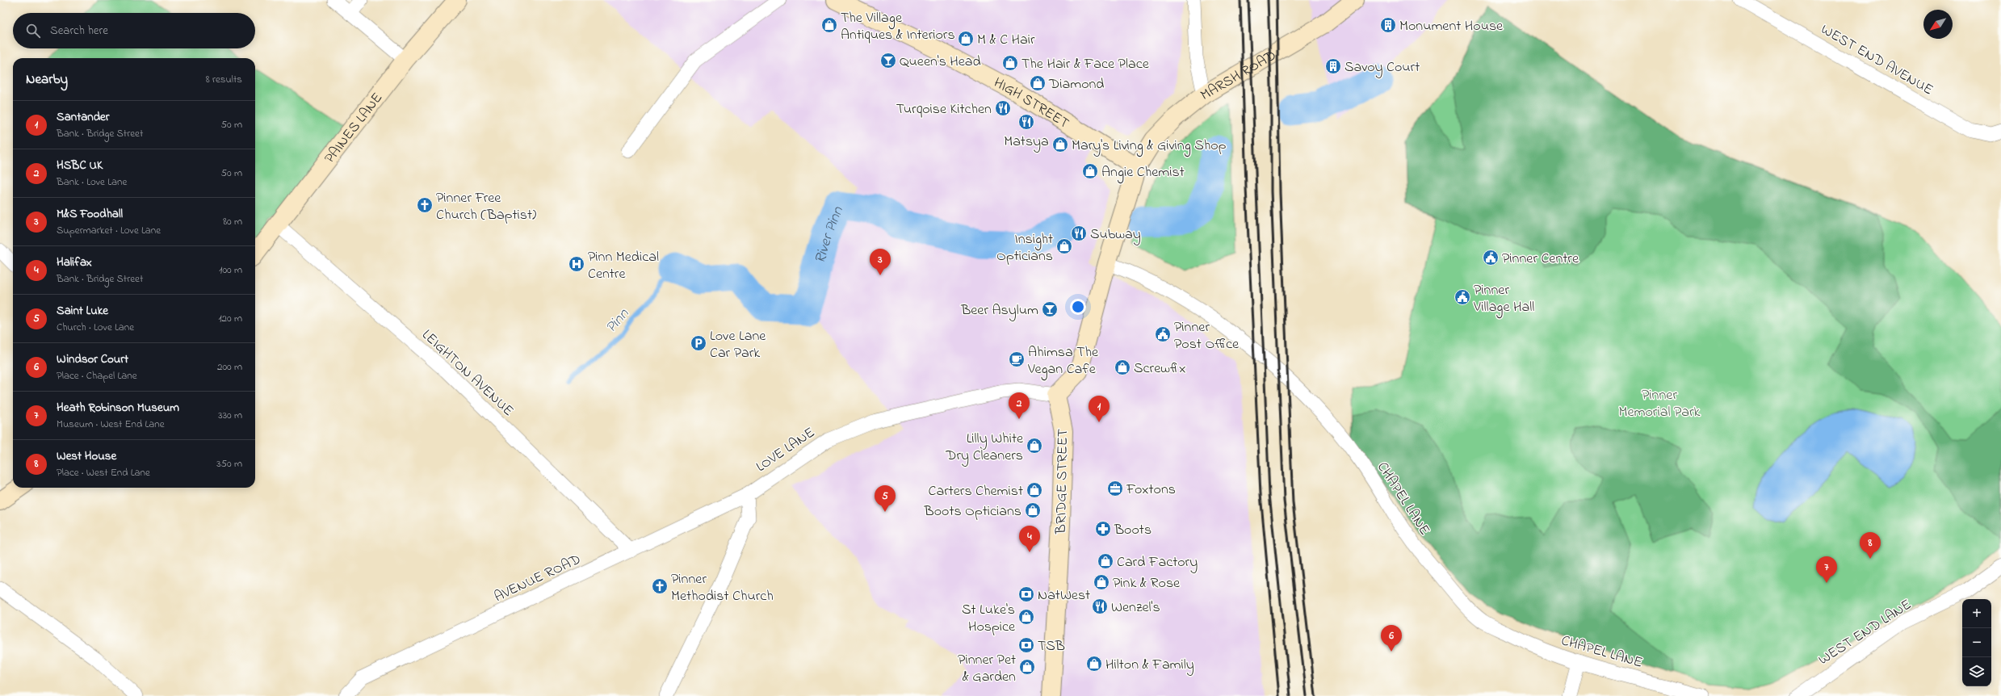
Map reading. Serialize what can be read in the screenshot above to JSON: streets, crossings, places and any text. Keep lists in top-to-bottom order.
{
  "streets": {
    "street": [
      "WEST END AVENUE",
      "MARSH ROAD",
      "HIGH STREET",
      "PAINES LANE",
      "LEIGHTON AVENUE",
      "LOVE LANE",
      "BRIDGE STREET",
      "CHAPEL LANE",
      "AVENUE ROAD",
      "WEST END LANE"
    ]
  },
  "crossings": [
    ["MARSH ROAD", "HIGH STREET"],
    ["PAINES LANE", "LEIGHTON AVENUE"],
    ["LEIGHTON AVENUE", "AVENUE ROAD"],
    ["LOVE LANE", "BRIDGE STREET"],
    ["LOVE LANE", "AVENUE ROAD"]
  ],
  "water": ["River Pinn", "Pinn"],
  "parks": ["Pinner Memorial Park"],
  "places": {
    "shop": [
      "The Village Antiques & Interiors",
      "M & C Hair",
      "The Hair & Face Place",
      "Diamond",
      "Mary's Living & Giving Shop",
      "Angie Chemist",
      "Insight Opticians",
      "Screwfix",
      "Lilly White Dry Cleaners",
      "Carters Chemist",
      "Boots Opticians",
      "Card Factory",
      "Pink & Rose",
      "St Luke's Hospice",
      "Hilton & Family",
      "Pinner Pet & Garden"
    ],
    "building": ["Monument House", "Savoy Court"],
    "bar": ["Queen's Head", "Beer Asylum"],
    "restaurant": [
      "Turqoise Kitchen",
      "Matsya",
      "Subway",
      "Wenzel's"
    ],
    "church": ["Pinner Free Church (Baptist)", "Pinner Methodist Church"],
    "public building": ["Pinner Centre", "Pinner Village Hall", "Pinner Post Office"],
    "hospital": ["Pinn Medical Centre"],
    "parking": ["Love Lane Car Park"],
    "cafe": ["Ahimsa The Vegan Cafe"],
    "office": ["Foxtons"],
    "pharmacy": ["Boots"],
    "bank": ["NatWest", "TSB"]
  },
  "north": "bottom left",
  "page": {
    "search": "Search here",
    "heading": ["Nearby", "8 results"],
    "list": [
      {
        "mark": "1",
        "name": "Santander",
        "note": "Bank · Bridge Street",
        "value": "50 m"
      },
      {
        "mark": "2",
        "name": "HSBC UK",
        "note": "Bank · Love Lane",
        "value": "50 m"
      },
      {
        "mark": "3",
        "name": "M&S Foodhall",
        "note": "Supermarket · Love Lane",
        "value": "80 m"
      },
      {
        "mark": "4",
        "name": "Halifax",
        "note": "Bank · Bridge Street",
        "value": "100 m"
      },
      {
        "mark": "5",
        "name": "Saint Luke",
        "note": "Church · Love Lane",
        "value": "120 m"
      },
      {
        "mark": "6",
        "name": "Windsor Court",
        "note": "Place · Chapel Lane",
        "value": "200 m"
      },
      {
        "mark": "7",
        "name": "Heath Robinson Museum",
        "note": "Museum · West End Lane",
        "value": "330 m"
      },
      {
        "mark": "8",
        "name": "West House",
        "note": "Place · West End Lane",
        "value": "350 m"
      }
    ],
    "pins": [
      "3",
      "2",
      "1",
      "5",
      "4",
      "8",
      "7",
      "6"
    ],
    "map_buttons": ["+", "−"]
  }
}
